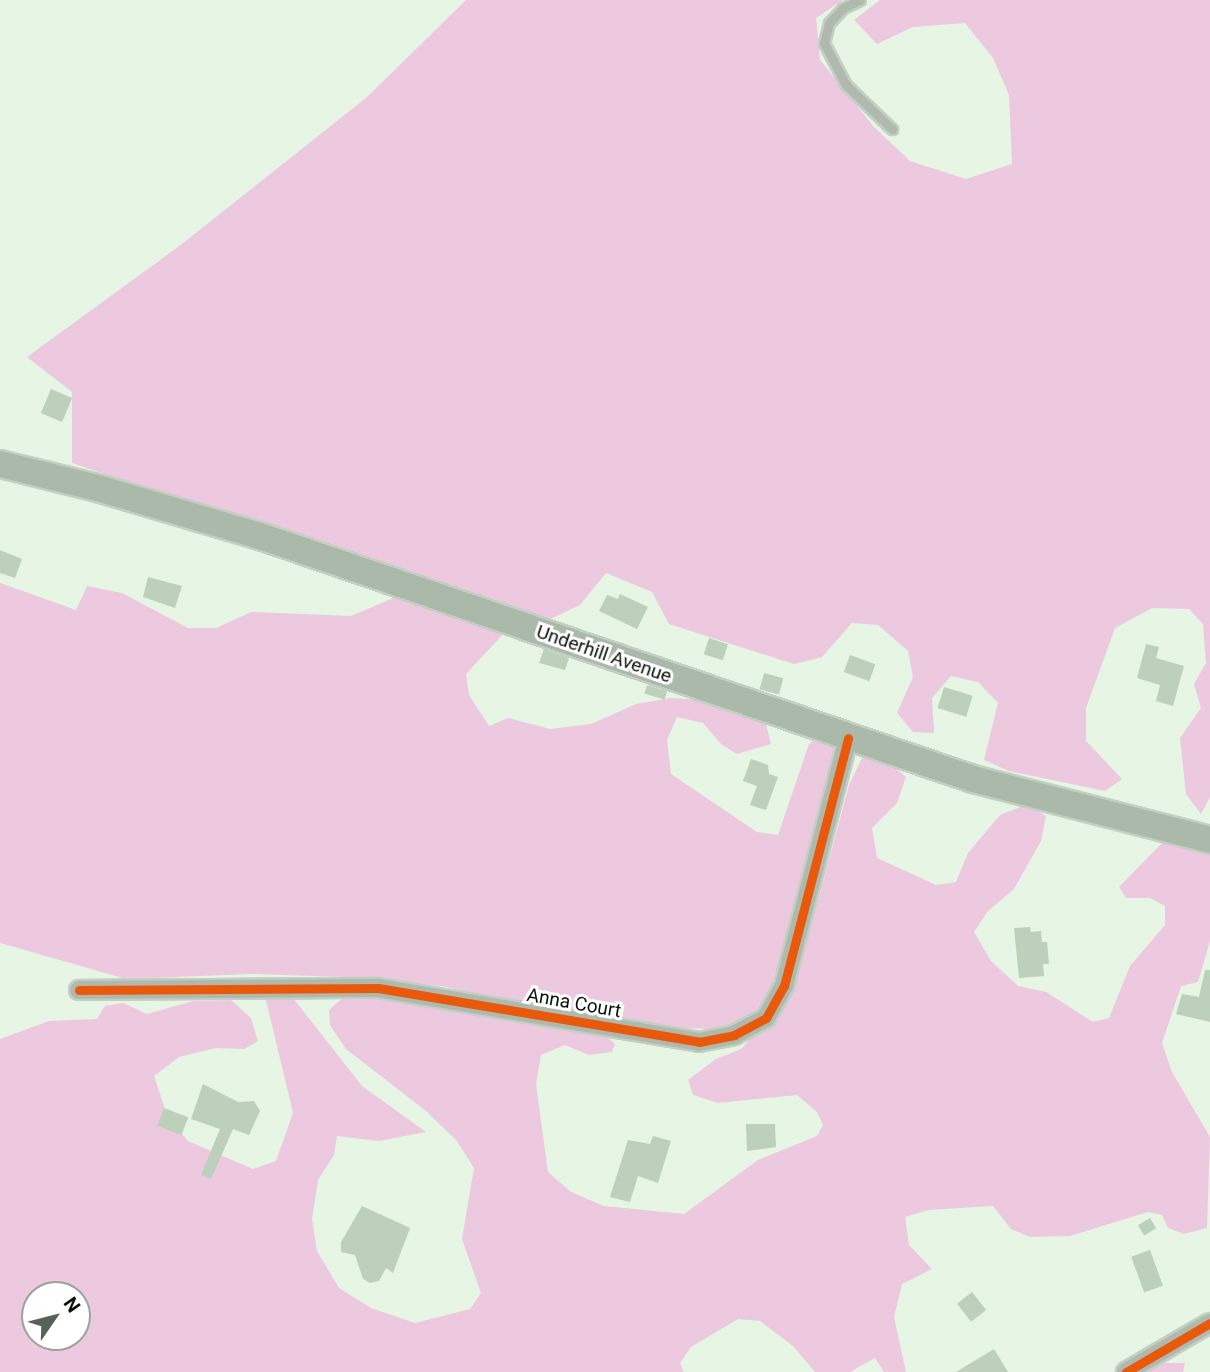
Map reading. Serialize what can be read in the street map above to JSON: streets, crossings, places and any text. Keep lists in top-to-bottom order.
{
  "streets": {
    "main road": ["Underhill Avenue"],
    "street": ["Anna Court"]
  },
  "crossings": [
    ["Underhill Avenue", "Anna Court"]
  ],
  "north": "top right"
}
